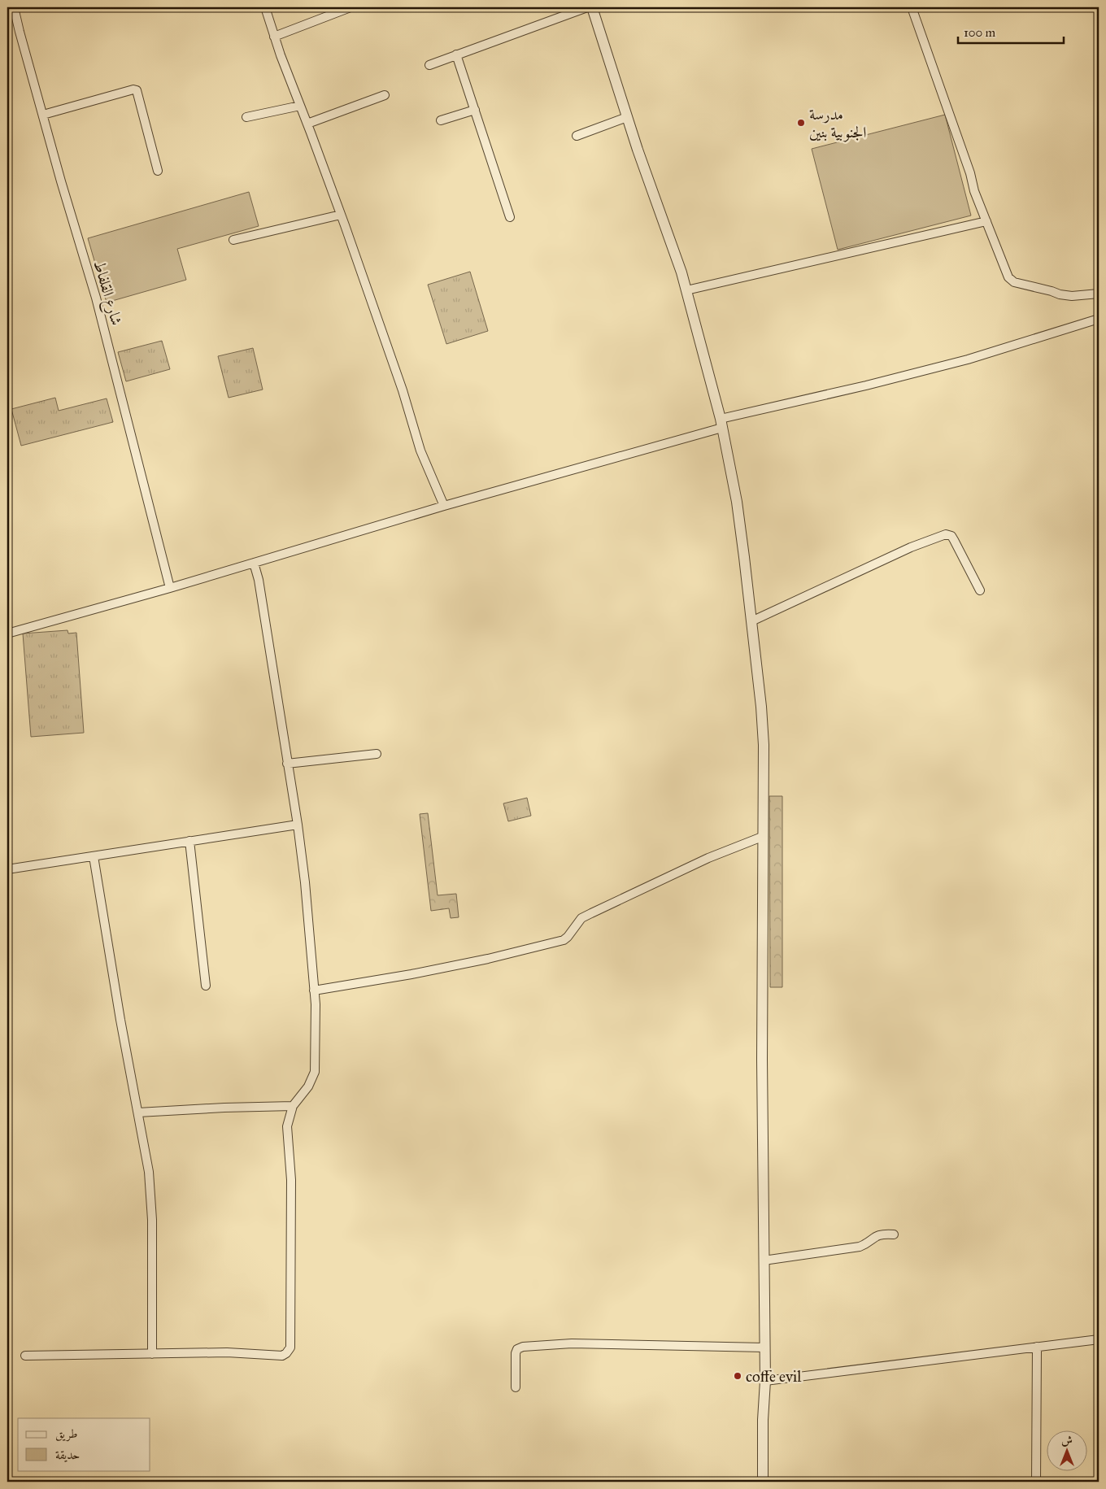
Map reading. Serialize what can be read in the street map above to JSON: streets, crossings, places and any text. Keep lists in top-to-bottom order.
{
  "streets": {
    "street": ["شارع القلفاط"]
  },
  "places": ["مدرسة الجنوبية بنين", "coffe evil"],
  "legend": ["طريق", "حديقة"],
  "scale_bar": "100 m",
  "north": "top"
}
